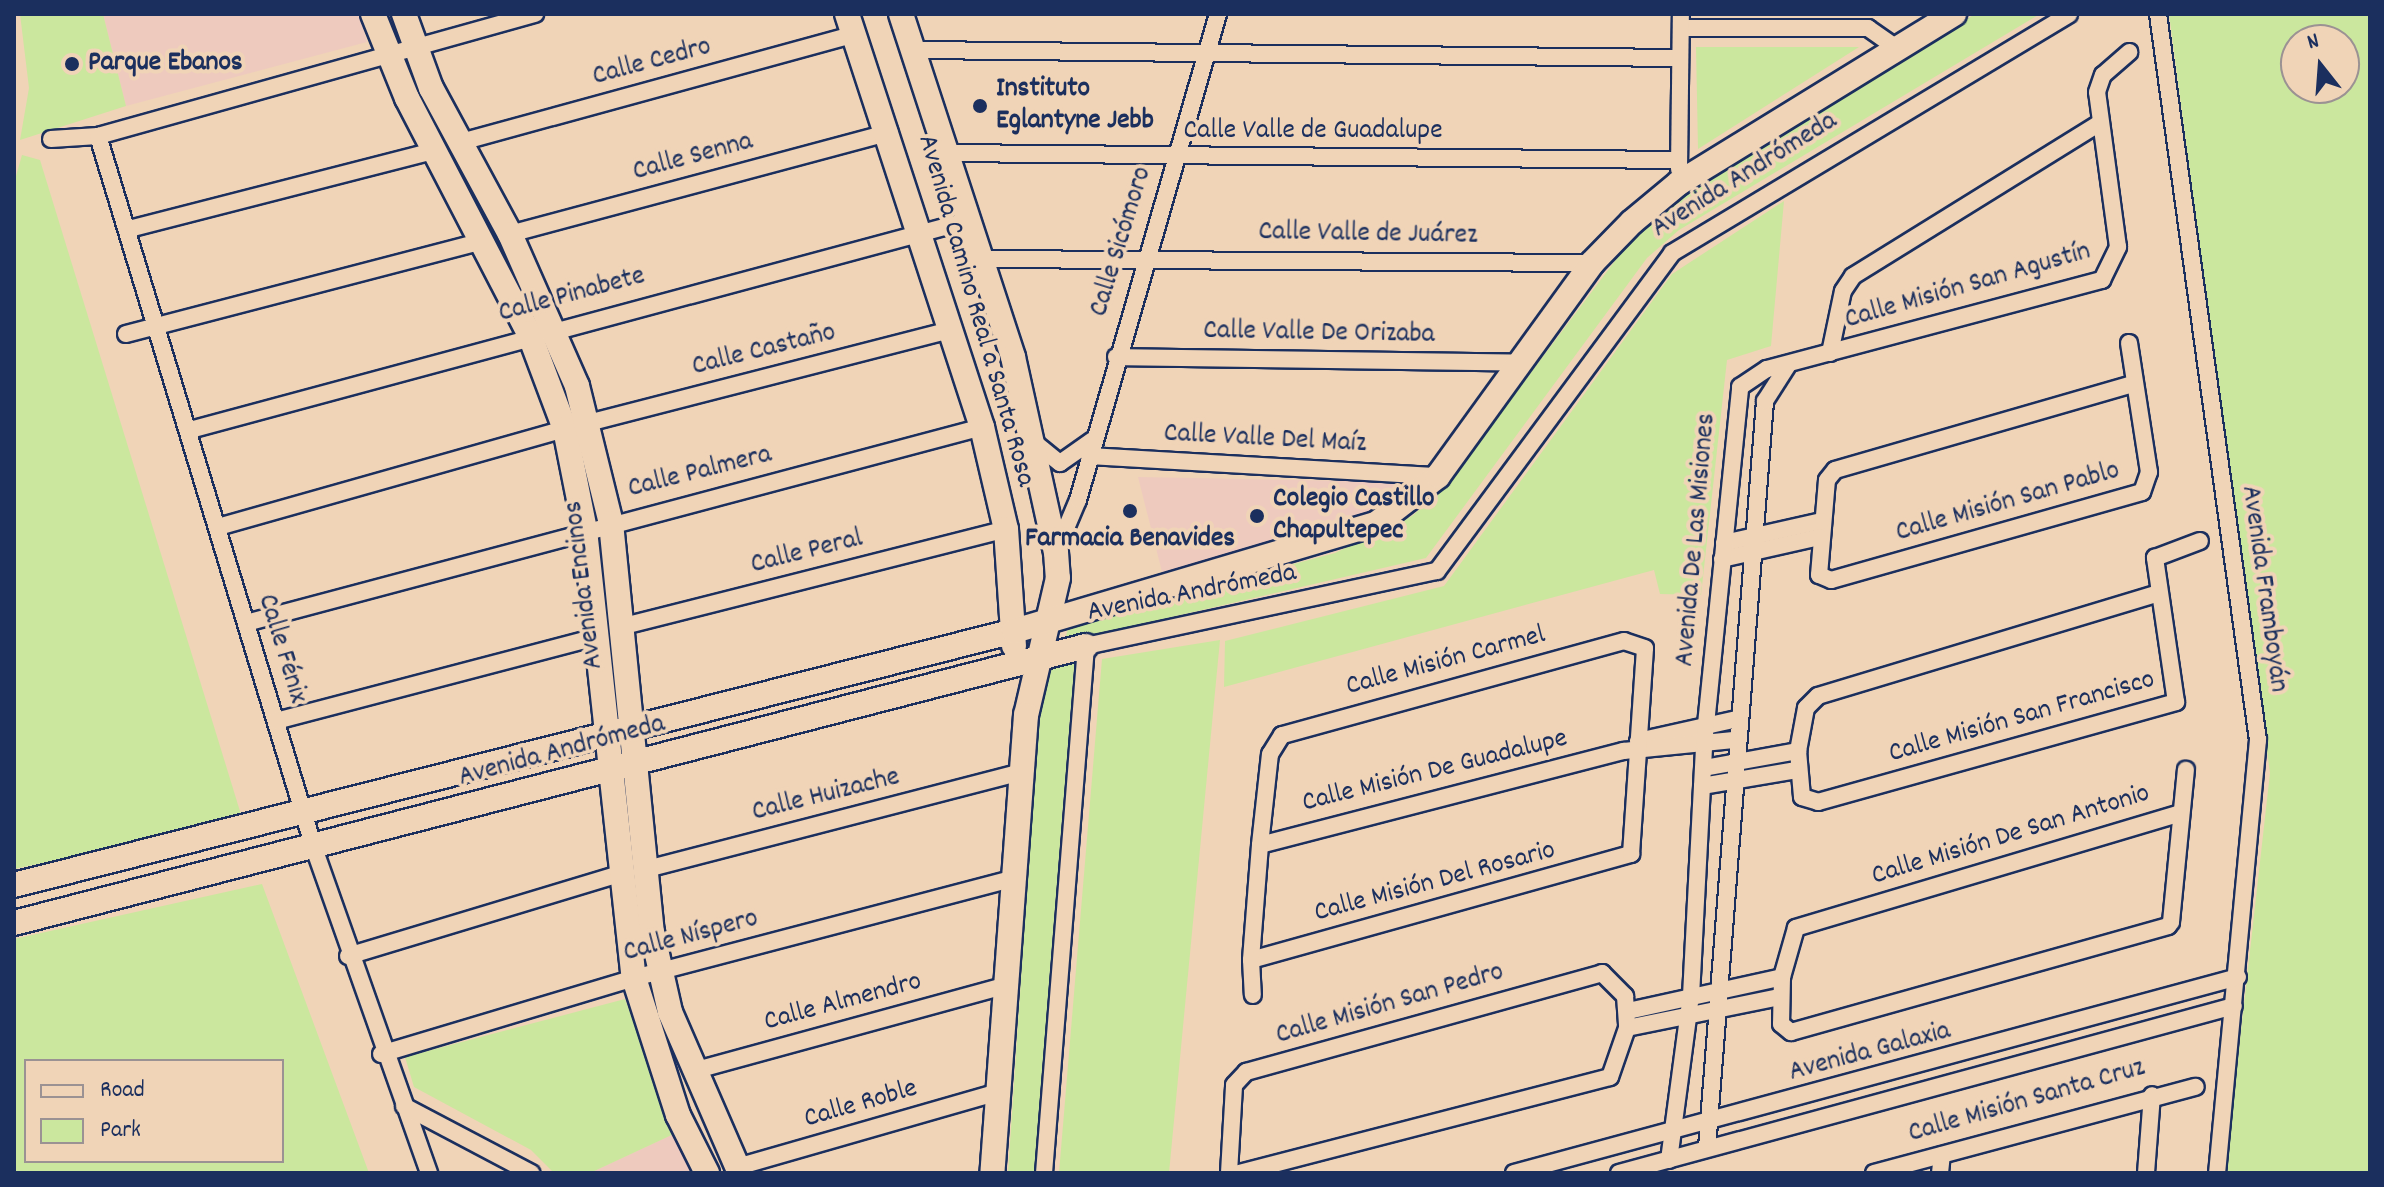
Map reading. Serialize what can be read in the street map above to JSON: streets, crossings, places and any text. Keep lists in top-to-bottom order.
{
  "streets": {
    "street": [
      "Calle Cedro",
      "Calle Valle de Guadalupe",
      "Calle Senna",
      "Avenida Andrómeda",
      "Calle Valle de Juárez",
      "Calle Sicómoro",
      "Calle Misión San Agustín",
      "Calle Pinabete",
      "Avenida Camino Real a Santa Rosa",
      "Calle Valle De Orizaba",
      "Calle Castaño",
      "Calle Valle Del Maíz",
      "Calle Palmera",
      "Calle Misión San Pablo",
      "Avenida De Las Misiones",
      "Calle Peral",
      "Avenida Encinos",
      "Avenida Framboyán",
      "Calle Fénix",
      "Calle Misión Carmel",
      "Calle Misión San Francisco",
      "Calle Misión De Guadalupe",
      "Calle Huizache",
      "Calle Misión De San Antonio",
      "Calle Misión Del Rosario",
      "Calle Níspero",
      "Calle Almendro",
      "Calle Misión San Pedro",
      "Avenida Galaxia",
      "Calle Misión Santa Cruz",
      "Calle Roble"
    ]
  },
  "crossings": [
    ["Calle Cedro", "Avenida Camino Real a Santa Rosa"],
    ["Calle Cedro", "Avenida Encinos"],
    ["Calle Valle de Guadalupe", "Avenida Andrómeda"],
    ["Calle Valle de Guadalupe", "Calle Sicómoro"],
    ["Calle Valle de Guadalupe", "Avenida Camino Real a Santa Rosa"],
    ["Calle Senna", "Avenida Camino Real a Santa Rosa"],
    ["Calle Senna", "Avenida Encinos"],
    ["Avenida Andrómeda", "Calle Valle de Juárez"],
    ["Avenida Andrómeda", "Avenida Camino Real a Santa Rosa"],
    ["Avenida Andrómeda", "Calle Valle De Orizaba"],
    ["Avenida Andrómeda", "Calle Valle Del Maíz"],
    ["Avenida Andrómeda", "Avenida Encinos"],
    ["Avenida Andrómeda", "Calle Fénix"],
    ["Calle Valle de Juárez", "Calle Sicómoro"],
    ["Calle Valle de Juárez", "Avenida Camino Real a Santa Rosa"],
    ["Calle Sicómoro", "Avenida Camino Real a Santa Rosa"],
    ["Calle Sicómoro", "Calle Valle De Orizaba"],
    ["Calle Sicómoro", "Calle Valle Del Maíz"],
    ["Calle Misión San Agustín", "Avenida De Las Misiones"],
    ["Calle Pinabete", "Avenida Camino Real a Santa Rosa"],
    ["Calle Pinabete", "Avenida Encinos"],
    ["Calle Pinabete", "Calle Fénix"],
    ["Avenida Camino Real a Santa Rosa", "Calle Castaño"],
    ["Avenida Camino Real a Santa Rosa", "Calle Palmera"],
    ["Avenida Camino Real a Santa Rosa", "Calle Peral"],
    ["Calle Castaño", "Avenida Encinos"],
    ["Calle Castaño", "Calle Fénix"],
    ["Calle Palmera", "Avenida Encinos"],
    ["Calle Palmera", "Calle Fénix"],
    ["Avenida De Las Misiones", "Calle Misión De Guadalupe"],
    ["Avenida De Las Misiones", "Avenida Galaxia"],
    ["Calle Peral", "Avenida Encinos"],
    ["Avenida Encinos", "Calle Huizache"],
    ["Avenida Encinos", "Calle Níspero"],
    ["Avenida Encinos", "Calle Almendro"],
    ["Avenida Encinos", "Calle Roble"],
    ["Avenida Framboyán", "Avenida Galaxia"],
    ["Calle Fénix", "Calle Huizache"],
    ["Calle Fénix", "Calle Níspero"],
    ["Calle Misión Carmel", "Calle Misión De Guadalupe"],
    ["Calle Misión Carmel", "Calle Misión Del Rosario"],
    ["Calle Misión De Guadalupe", "Calle Misión Del Rosario"]
  ],
  "places": [
    "Parque Ebanos",
    "Instituto Eglantyne Jebb",
    "Farmacia Benavides",
    "Colegio Castillo Chapultepec"
  ],
  "legend": ["Road", "Park"],
  "north": "top"
}
